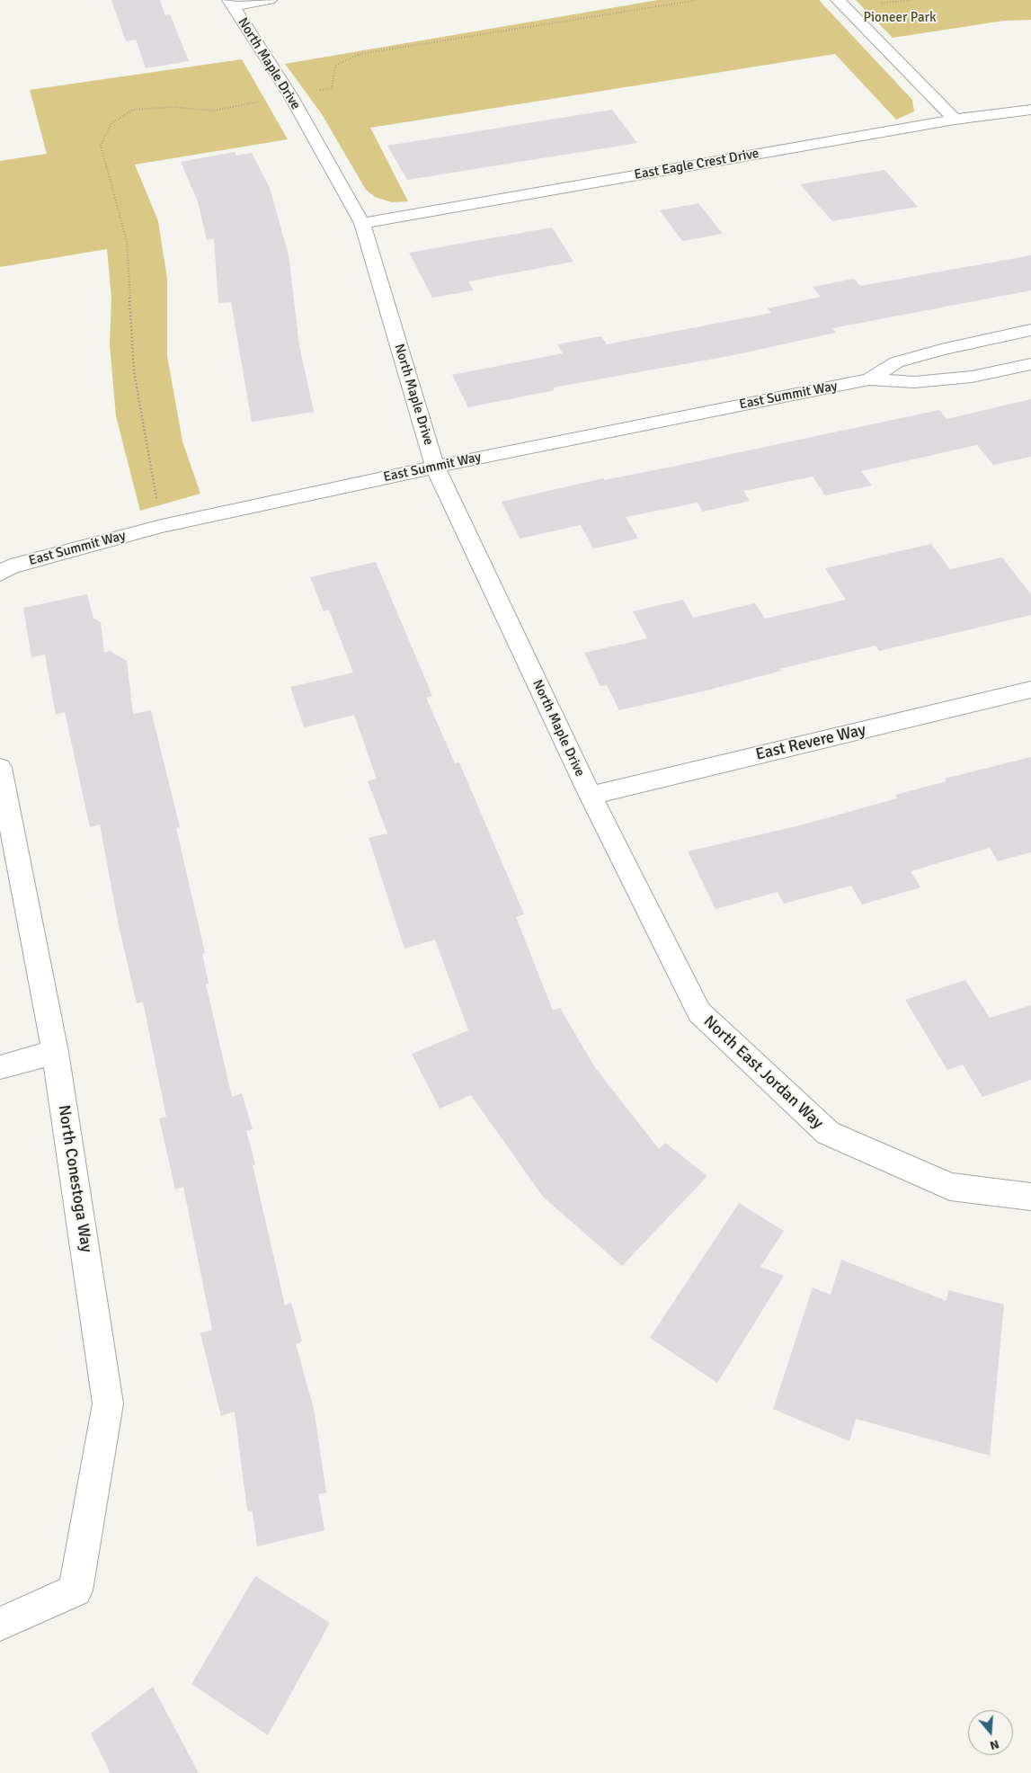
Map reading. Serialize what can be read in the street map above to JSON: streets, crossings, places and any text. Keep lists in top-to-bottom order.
{
  "streets": {
    "street": [
      "North Maple Drive",
      "East Eagle Crest Drive",
      "East Summit Way",
      "East Revere Way",
      "North East Jordan Way",
      "North Conestoga Way"
    ]
  },
  "crossings": [
    ["North Maple Drive", "East Eagle Crest Drive"],
    ["North Maple Drive", "East Summit Way"],
    ["North Maple Drive", "East Revere Way"],
    ["North Maple Drive", "North East Jordan Way"],
    ["East Revere Way", "North East Jordan Way"]
  ],
  "parks": ["Pioneer Park"],
  "north": "bottom"
}
